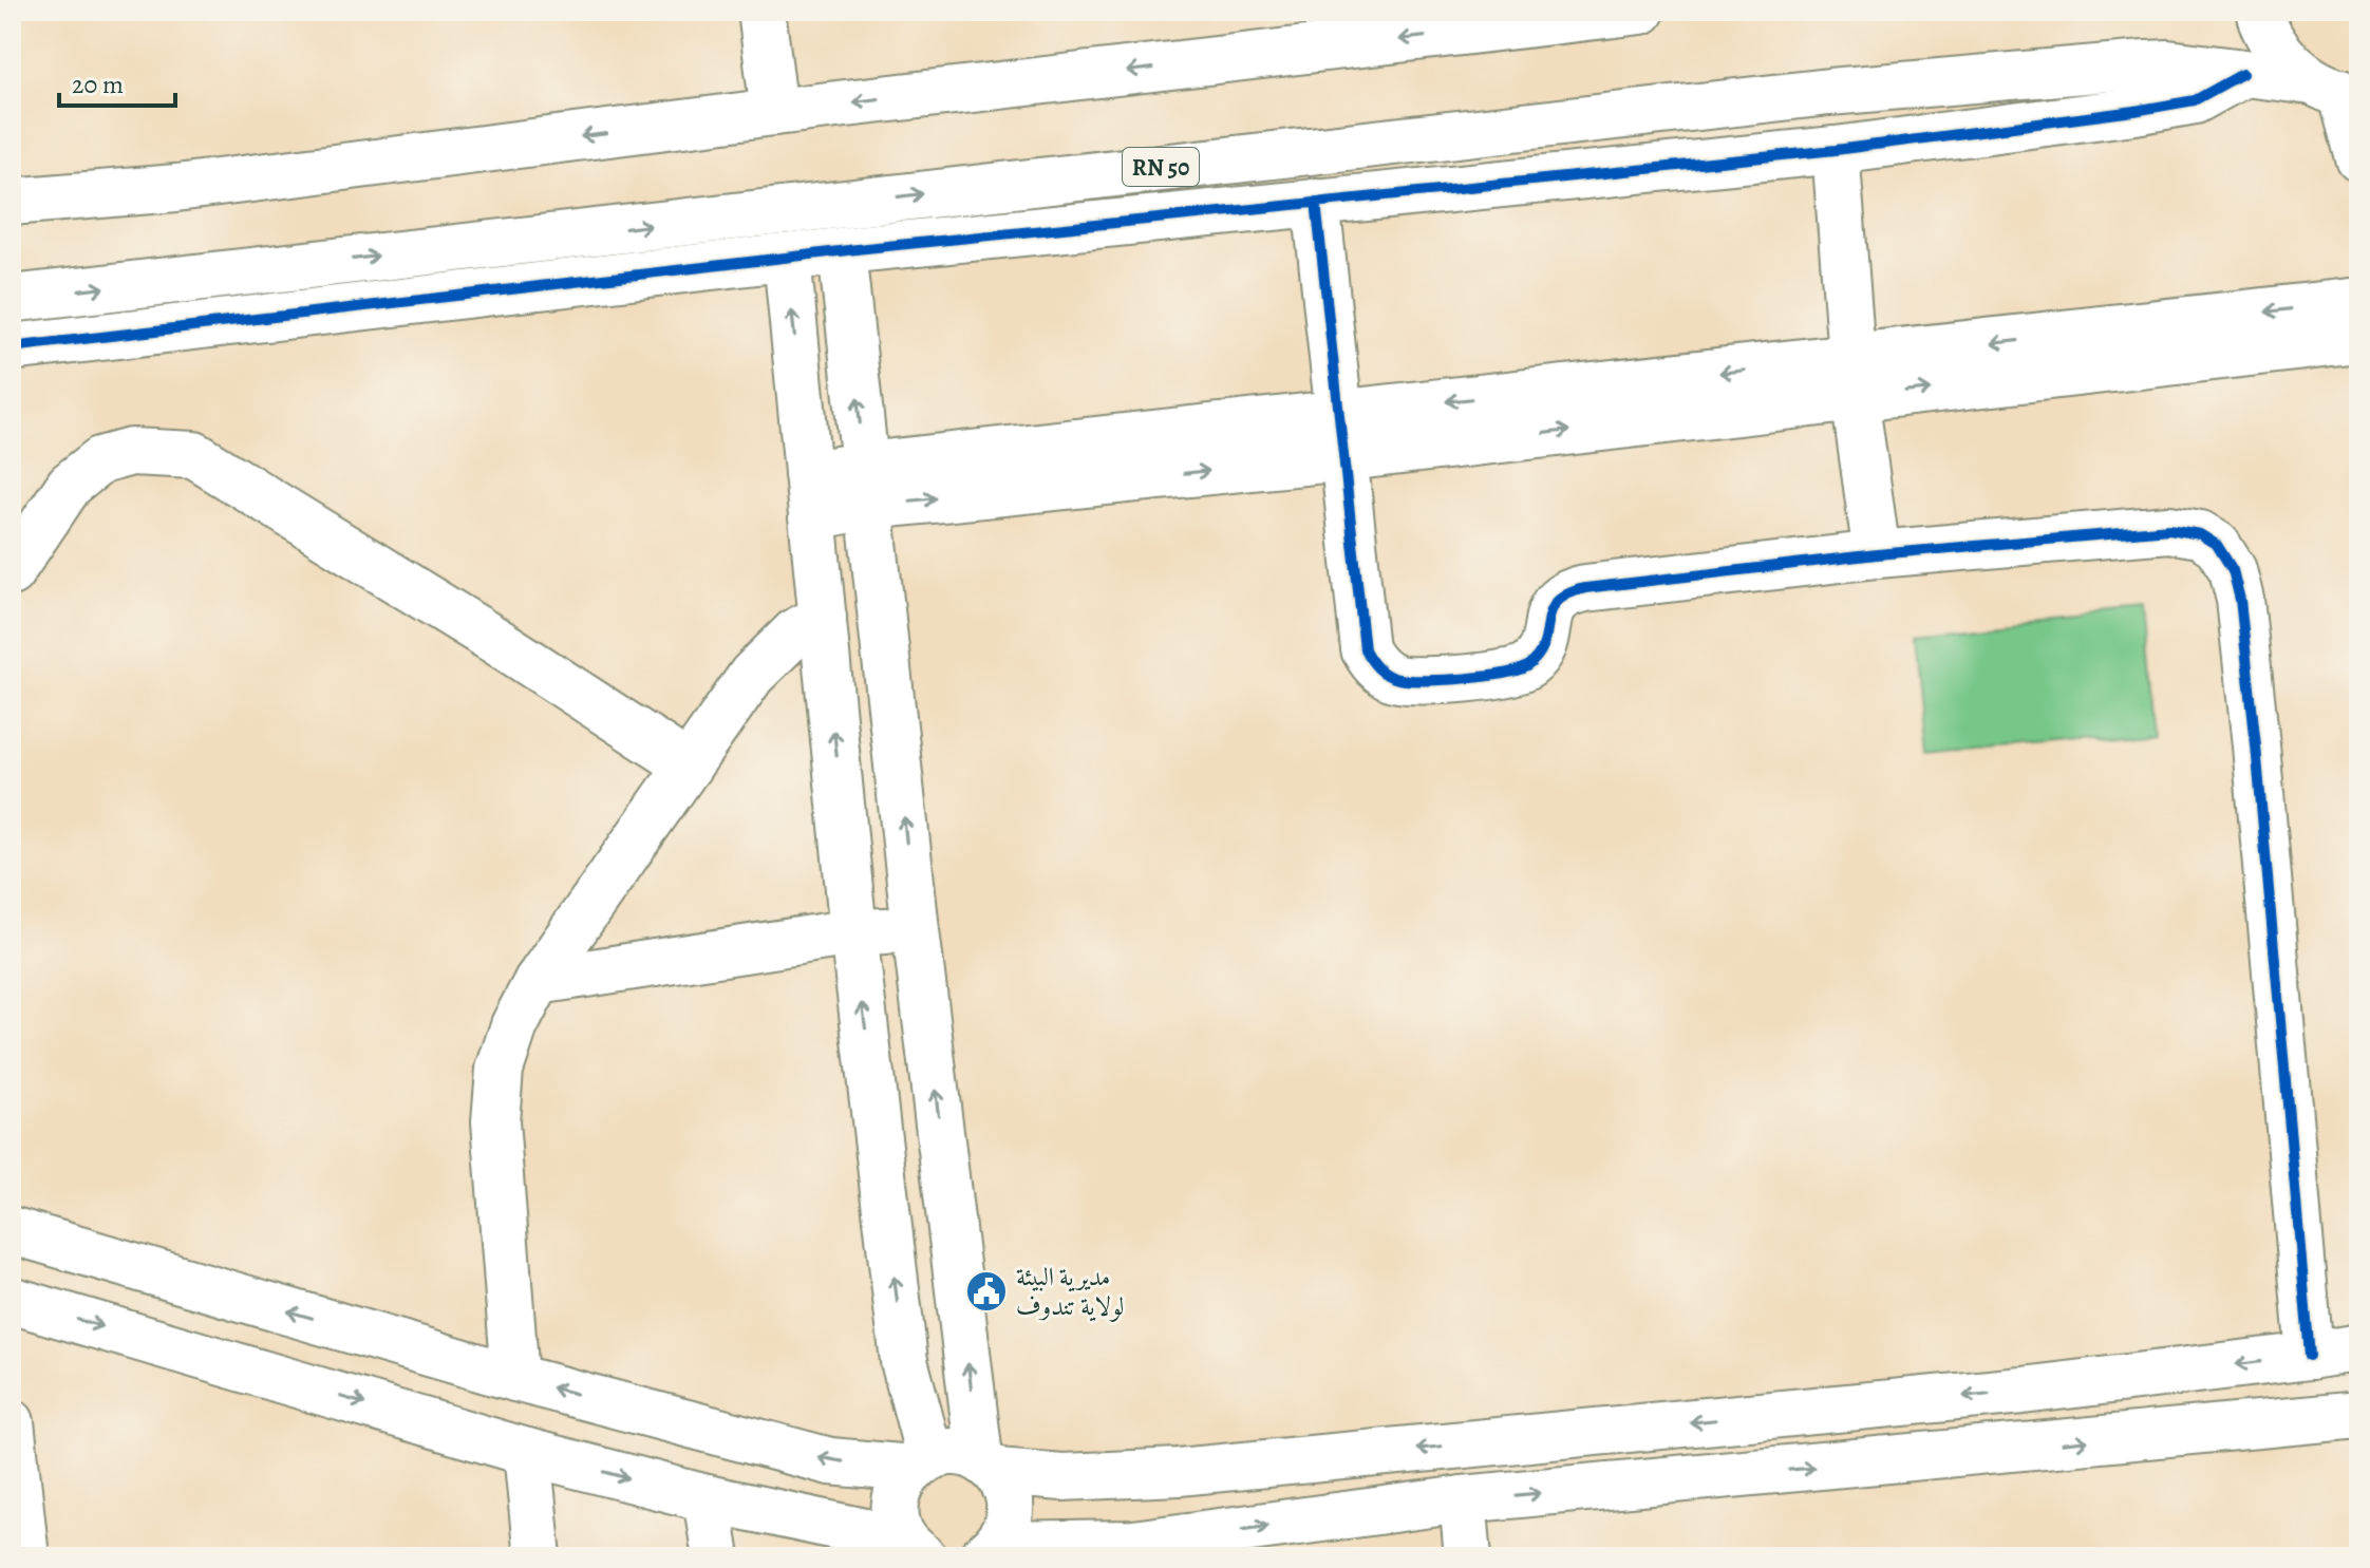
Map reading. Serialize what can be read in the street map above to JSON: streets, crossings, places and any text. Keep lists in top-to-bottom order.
{
  "streets": {
    "street": ["RN 50"]
  },
  "places": {
    "public building": ["مديرية البيئة لولاية تندوف"]
  },
  "scale_bar": "20 m"
}
